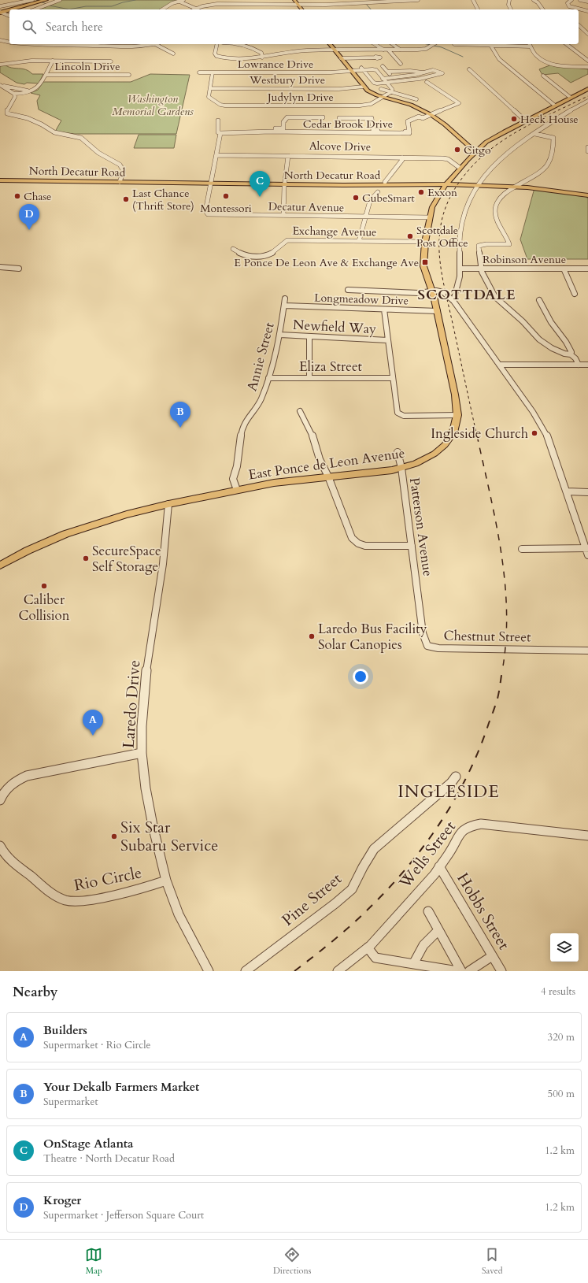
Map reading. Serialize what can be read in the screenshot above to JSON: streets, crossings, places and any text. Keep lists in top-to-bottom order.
{
  "streets": {
    "main road": ["North Decatur Road", "East Ponce de Leon Avenue"],
    "street": [
      "Lowrance Drive",
      "Lincoln Drive",
      "Westbury Drive",
      "Judylyn Drive",
      "Cedar Brook Drive",
      "Alcove Drive",
      "Decatur Avenue",
      "Exchange Avenue",
      "Robinson Avenue",
      "Longmeadow Drive",
      "Newfield Way",
      "Annie Street",
      "Eliza Street",
      "Patterson Avenue",
      "Chestnut Street",
      "Laredo Drive",
      "Wells Street",
      "Rio Circle",
      "Pine Street",
      "Hobbs Street"
    ]
  },
  "crossings": [
    ["Westbury Drive", "Judylyn Drive"],
    ["Alcove Drive", "East Ponce de Leon Avenue"],
    ["North Decatur Road", "Decatur Avenue"],
    ["North Decatur Road", "East Ponce de Leon Avenue"],
    ["Decatur Avenue", "East Ponce de Leon Avenue"],
    ["Exchange Avenue", "East Ponce de Leon Avenue"],
    ["Longmeadow Drive", "Annie Street"],
    ["Longmeadow Drive", "East Ponce de Leon Avenue"],
    ["Newfield Way", "Annie Street"],
    ["Annie Street", "Eliza Street"],
    ["Annie Street", "East Ponce de Leon Avenue"],
    ["East Ponce de Leon Avenue", "Patterson Avenue"],
    ["East Ponce de Leon Avenue", "Laredo Drive"],
    ["Patterson Avenue", "Chestnut Street"],
    ["Laredo Drive", "Rio Circle"],
    ["Wells Street", "Hobbs Street"]
  ],
  "districts": ["SCOTTDALE", "INGLESIDE"],
  "parks": ["Washington Memorial Gardens"],
  "places": {
    "other": [
      "Heck House",
      "Citgo",
      "Exxon",
      "Chase",
      "Montessori",
      "CubeSmart",
      "Last Chance (Thrift Store)",
      "Scottdale Post Office",
      "Ingleside Church",
      "SecureSpace Self Storage",
      "Caliber Collision",
      "Laredo Bus Facility Solar Canopies",
      "Six Star Subaru Service"
    ],
    "transit": ["E Ponce De Leon Ave & Exchange Ave"]
  },
  "page": {
    "search": "Search here",
    "pins": [
      "C",
      "D",
      "B",
      "A"
    ],
    "heading": ["Nearby", "4 results"],
    "list": [
      {
        "mark": "A",
        "name": "Builders",
        "note": "Supermarket · Rio Circle",
        "value": "320 m"
      },
      {
        "mark": "B",
        "name": "Your Dekalb Farmers Market",
        "note": "Supermarket",
        "value": "500 m"
      },
      {
        "mark": "C",
        "name": "OnStage Atlanta",
        "note": "Theatre · North Decatur Road",
        "value": "1.2 km"
      },
      {
        "mark": "D",
        "name": "Kroger",
        "note": "Supermarket · Jefferson Square Court",
        "value": "1.2 km"
      }
    ],
    "nav": ["Map", "Directions", "Saved"]
  }
}
